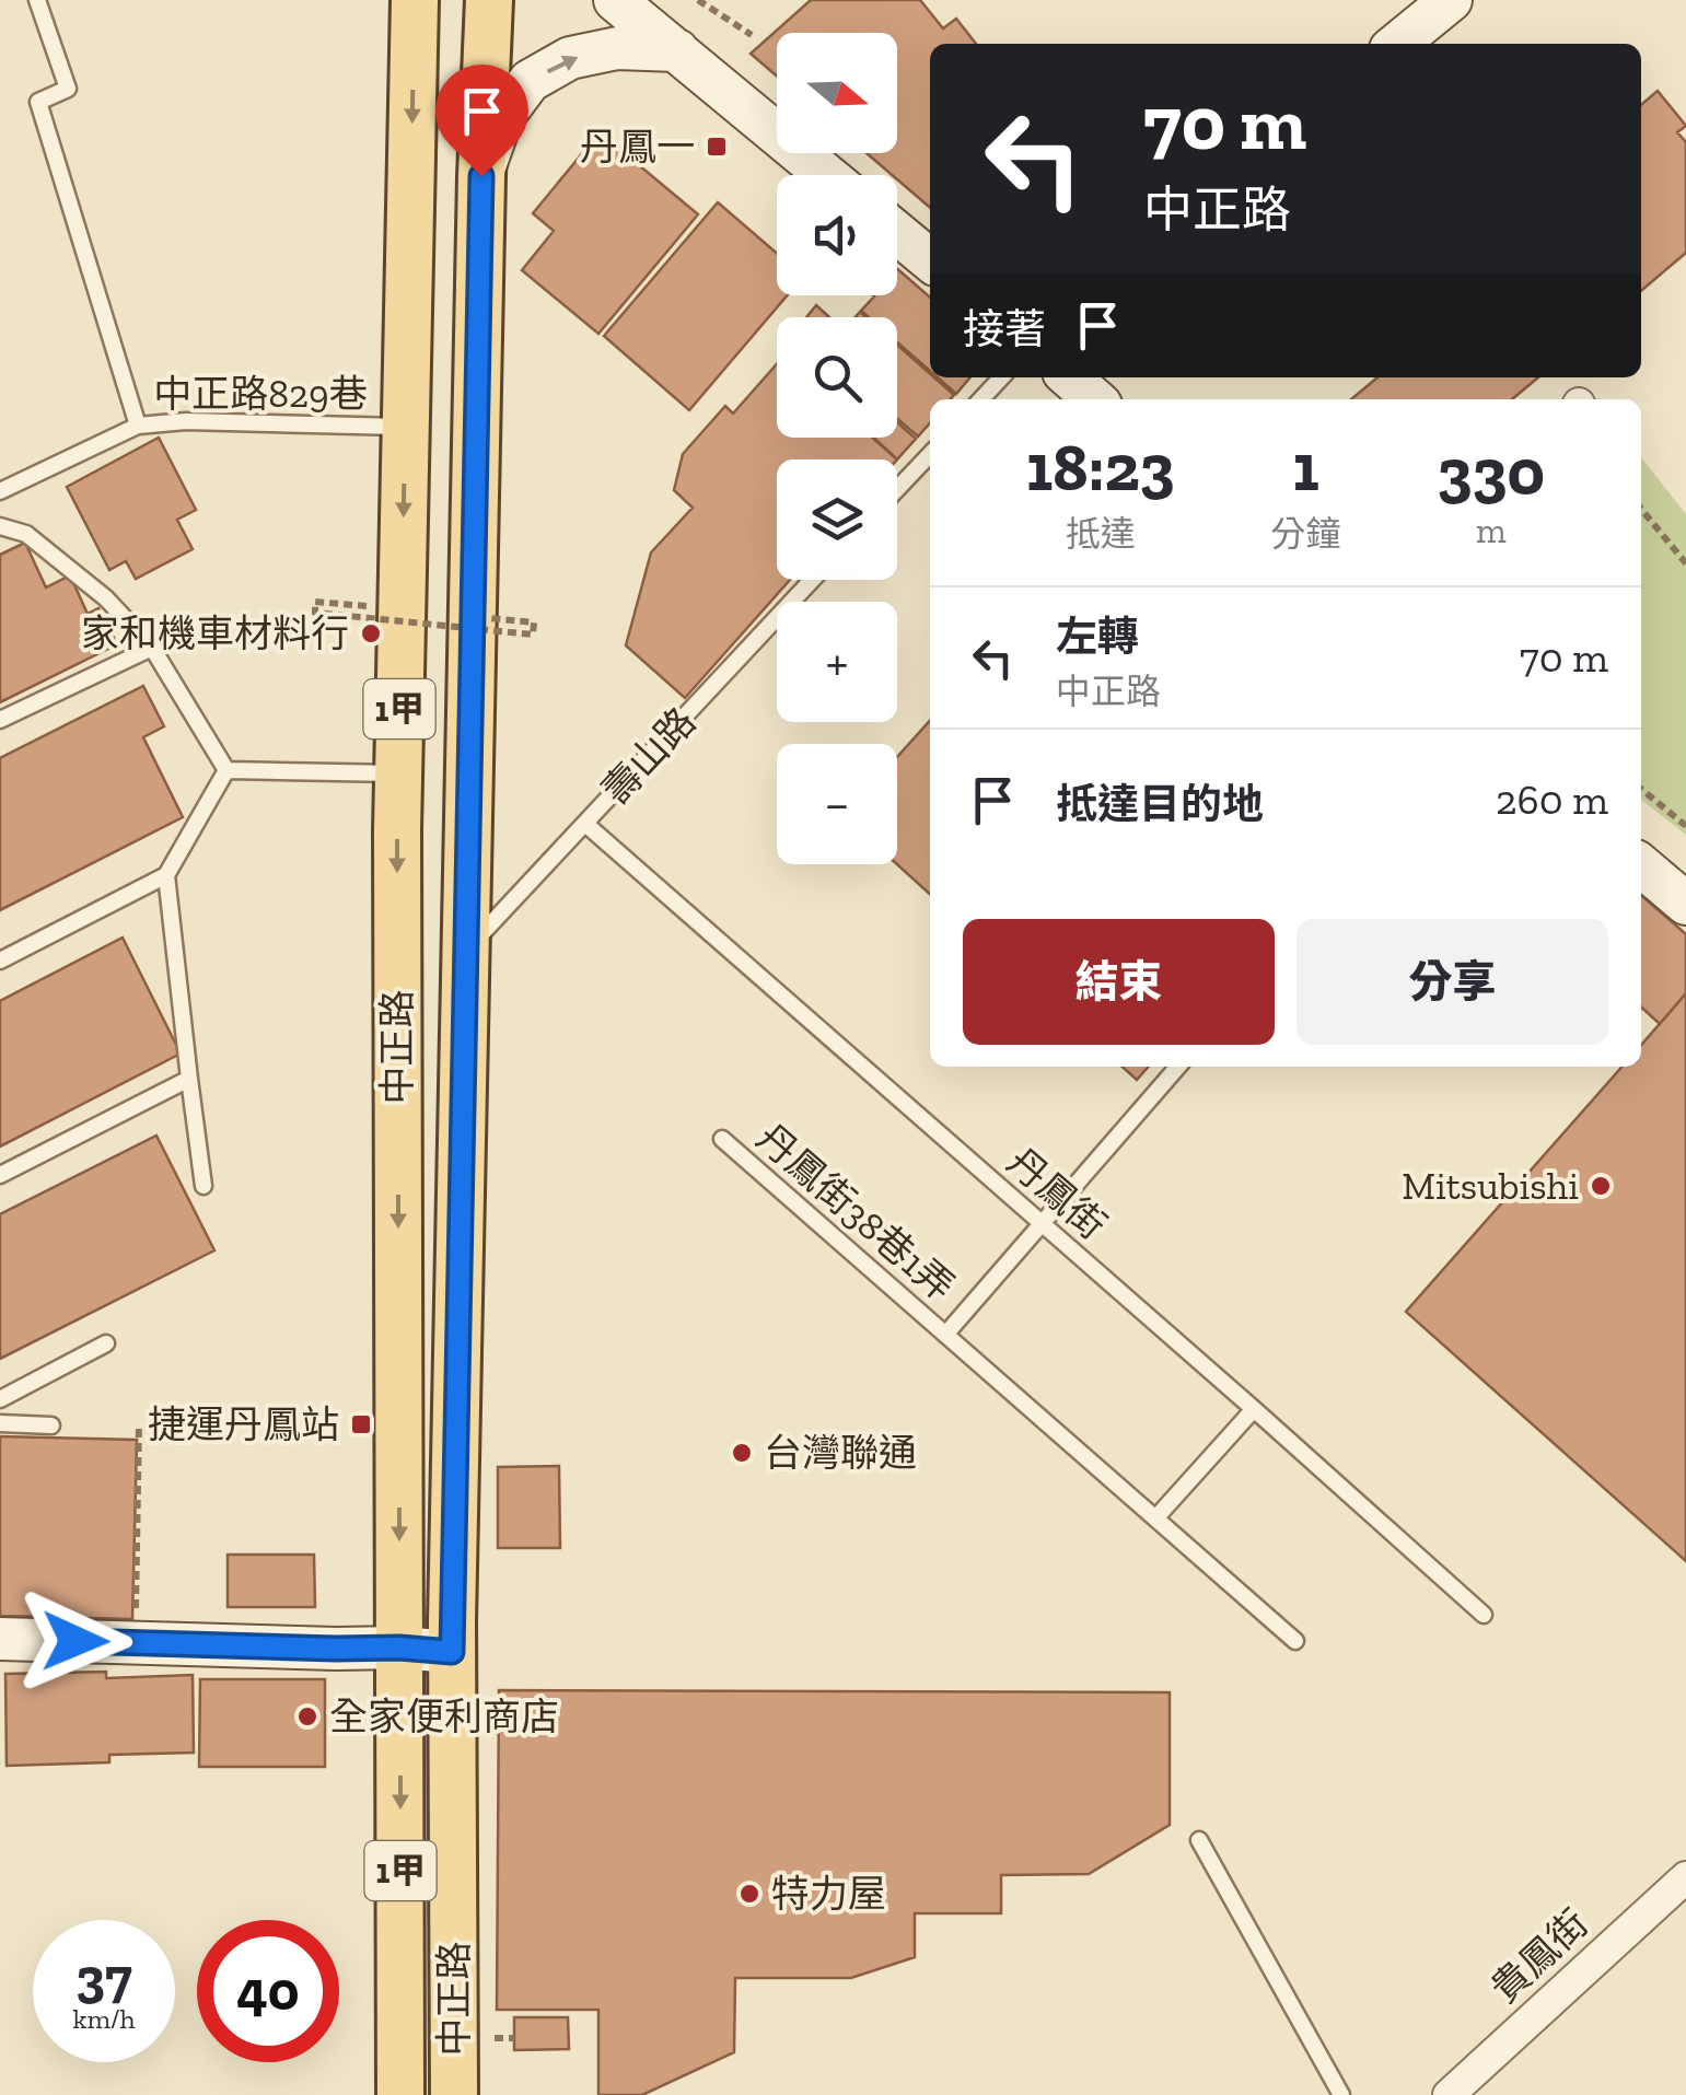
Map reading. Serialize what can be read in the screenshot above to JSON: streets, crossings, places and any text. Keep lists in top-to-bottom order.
{
  "streets": {
    "main road": ["1甲", "中正路"],
    "street": ["貴鳳街"],
    "lane": [
      "中正路829巷",
      "壽山路",
      "丹鳳街",
      "丹鳳街38巷1弄"
    ]
  },
  "crossings": [
    ["中正路829巷", "中正路"],
    ["壽山路", "中正路"],
    ["壽山路", "丹鳳街"]
  ],
  "places": {
    "transit": ["丹鳳一", "捷運丹鳳站"],
    "other": [
      "家和機車材料行",
      "Mitsubishi",
      "台灣聯通",
      "全家便利商店",
      "特力屋"
    ]
  },
  "north": "right",
  "page": {
    "map_buttons": ["+", "−"],
    "turn": ["70 m", "中正路"],
    "then": "接著",
    "eta": [
      "18:23",
      "抵達",
      "1",
      "分鐘",
      "330",
      "m"
    ],
    "list": [
      {
        "name": "左轉",
        "note": "中正路",
        "value": "70 m"
      },
      {
        "name": "抵達目的地",
        "value": "260 m"
      }
    ],
    "buttons": ["結束", "分享"],
    "speed": "37 km/h",
    "limit": "40"
  }
}
